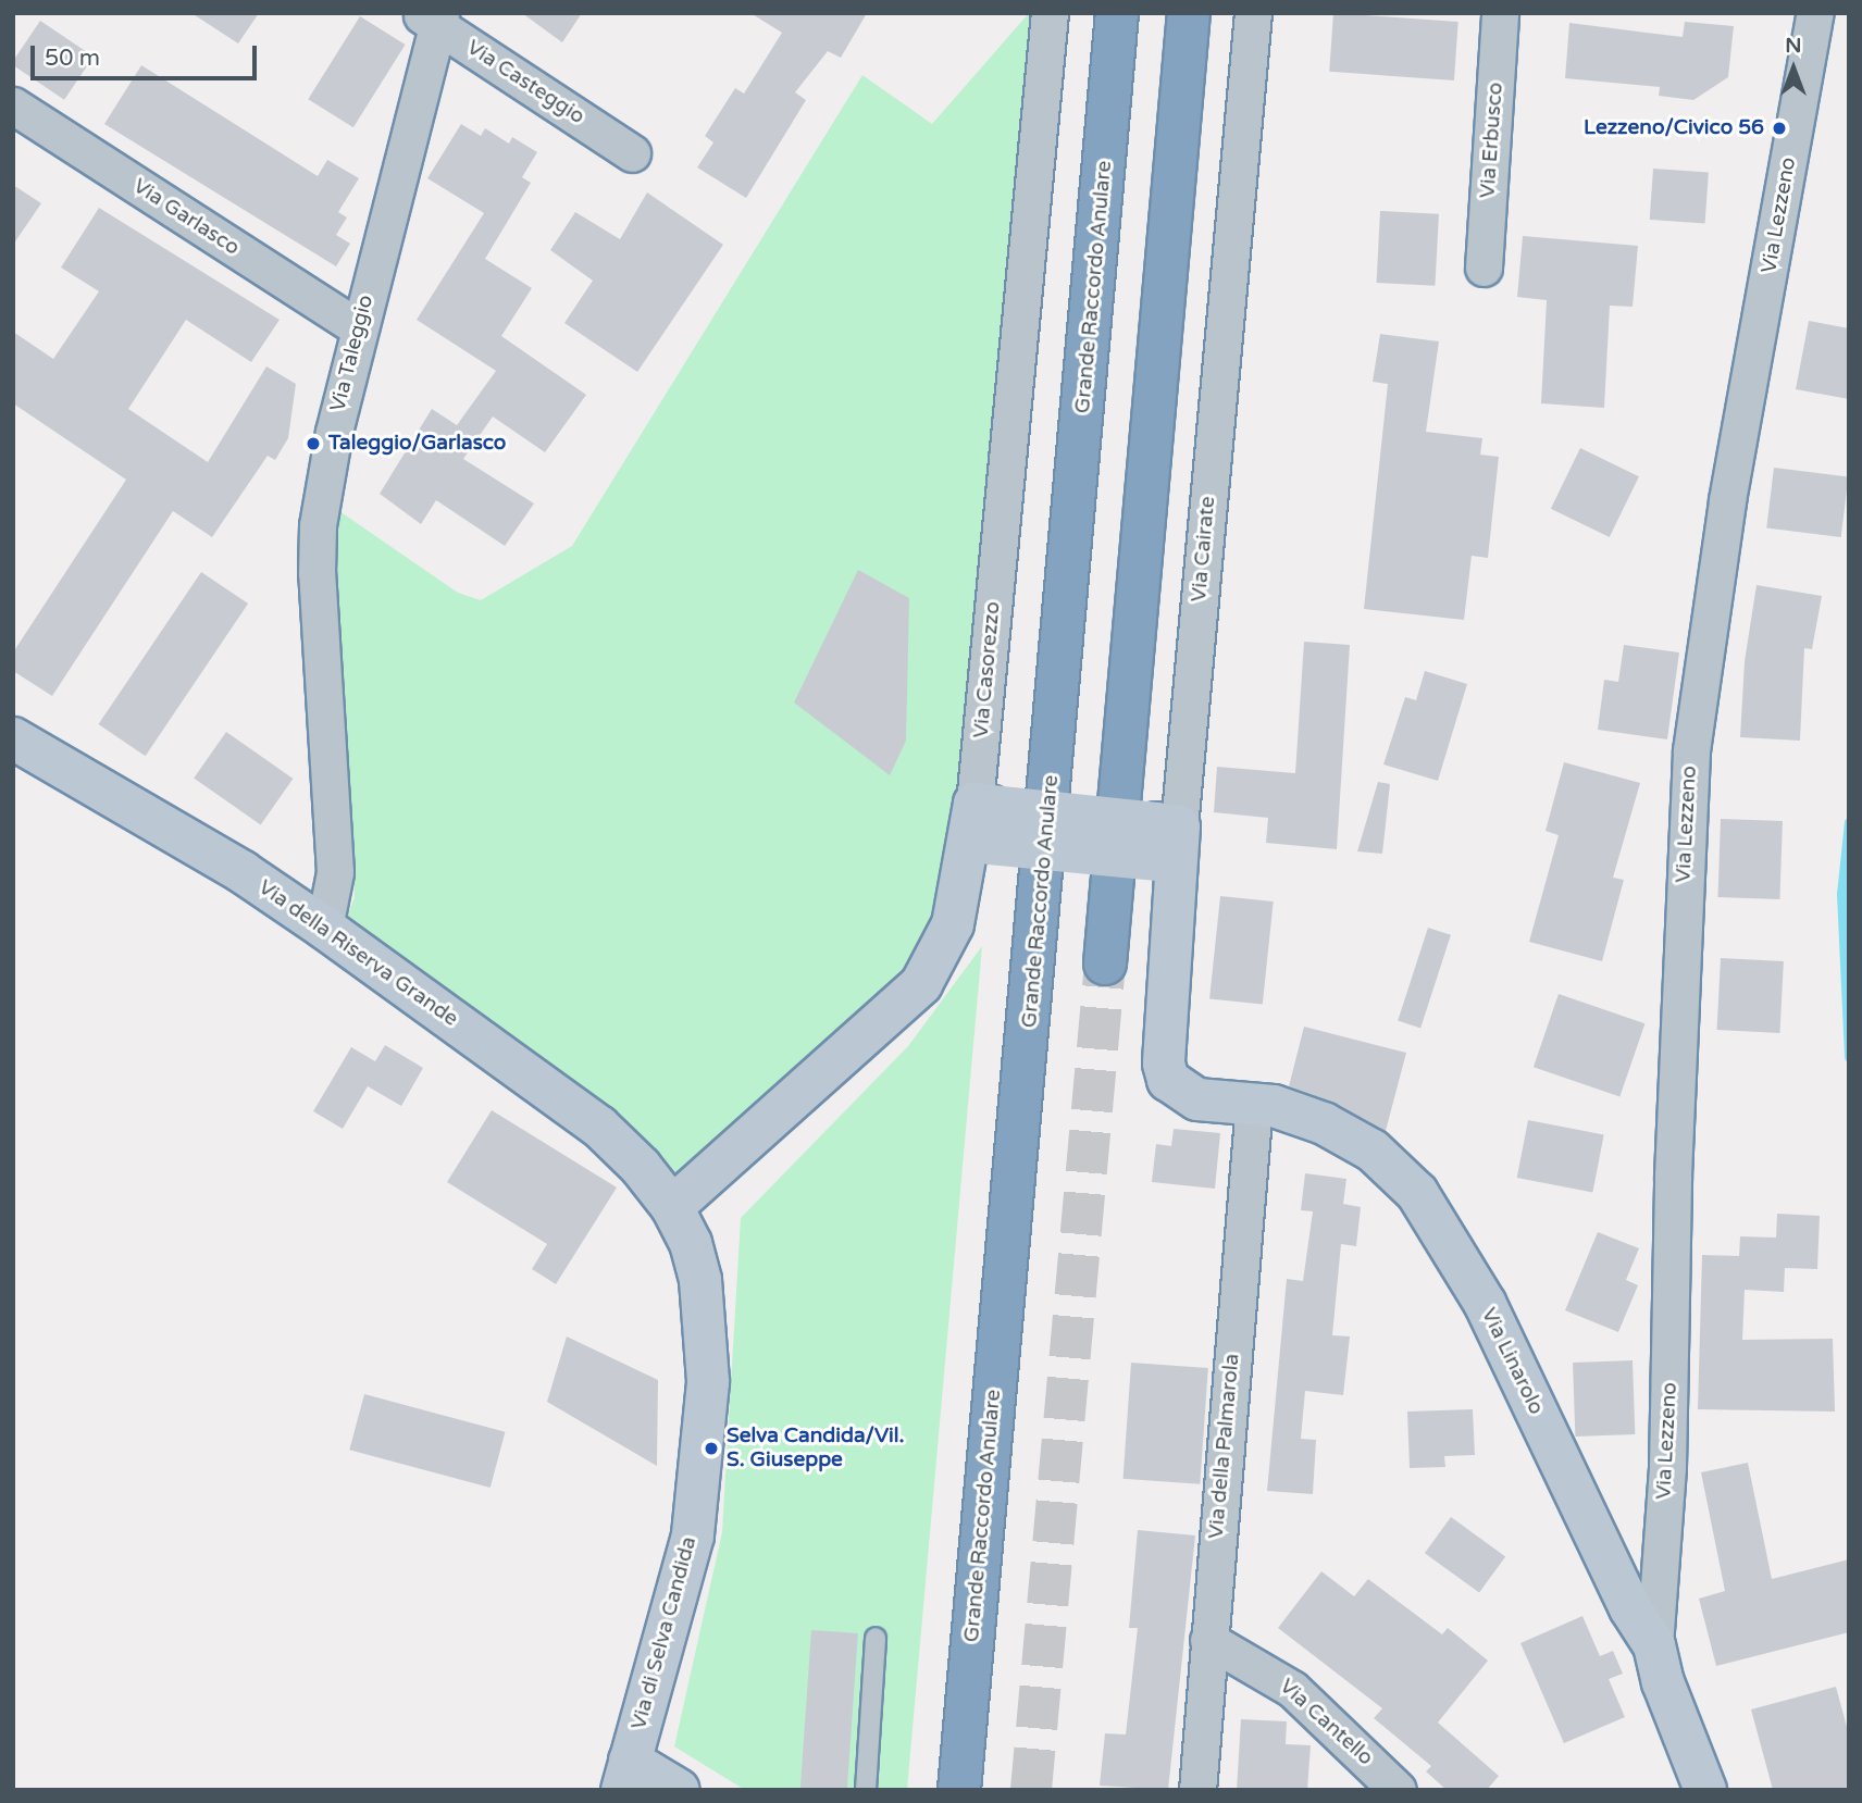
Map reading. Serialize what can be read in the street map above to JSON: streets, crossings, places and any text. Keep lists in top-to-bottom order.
{
  "streets": {
    "highway": ["Grande Raccordo Anulare"],
    "street": [
      "Via Casteggio",
      "Via Erbusco",
      "Via Lezzeno",
      "Via Garlasco",
      "Via Taleggio",
      "Via Cairate",
      "Via Casorezzo",
      "Via della Riserva Grande",
      "Via Linarolo",
      "Via della Palmarola",
      "Via di Selva Candida",
      "Via Cantello"
    ]
  },
  "crossings": [
    ["Via Casteggio", "Via Taleggio"],
    ["Via Lezzeno", "Via Linarolo"],
    ["Via Garlasco", "Via Taleggio"],
    ["Via Taleggio", "Via della Riserva Grande"],
    ["Via Cairate", "Via Linarolo"],
    ["Via Casorezzo", "Via della Riserva Grande"],
    ["Via Casorezzo", "Via di Selva Candida"],
    ["Via della Riserva Grande", "Via di Selva Candida"],
    ["Via Linarolo", "Via della Palmarola"],
    ["Via della Palmarola", "Via Cantello"]
  ],
  "places": ["Lezzeno/Civico 56", "Taleggio/Garlasco", "Selva Candida/Vil. S. Giuseppe"],
  "scale_bar": "50 m",
  "north": "top"
}
